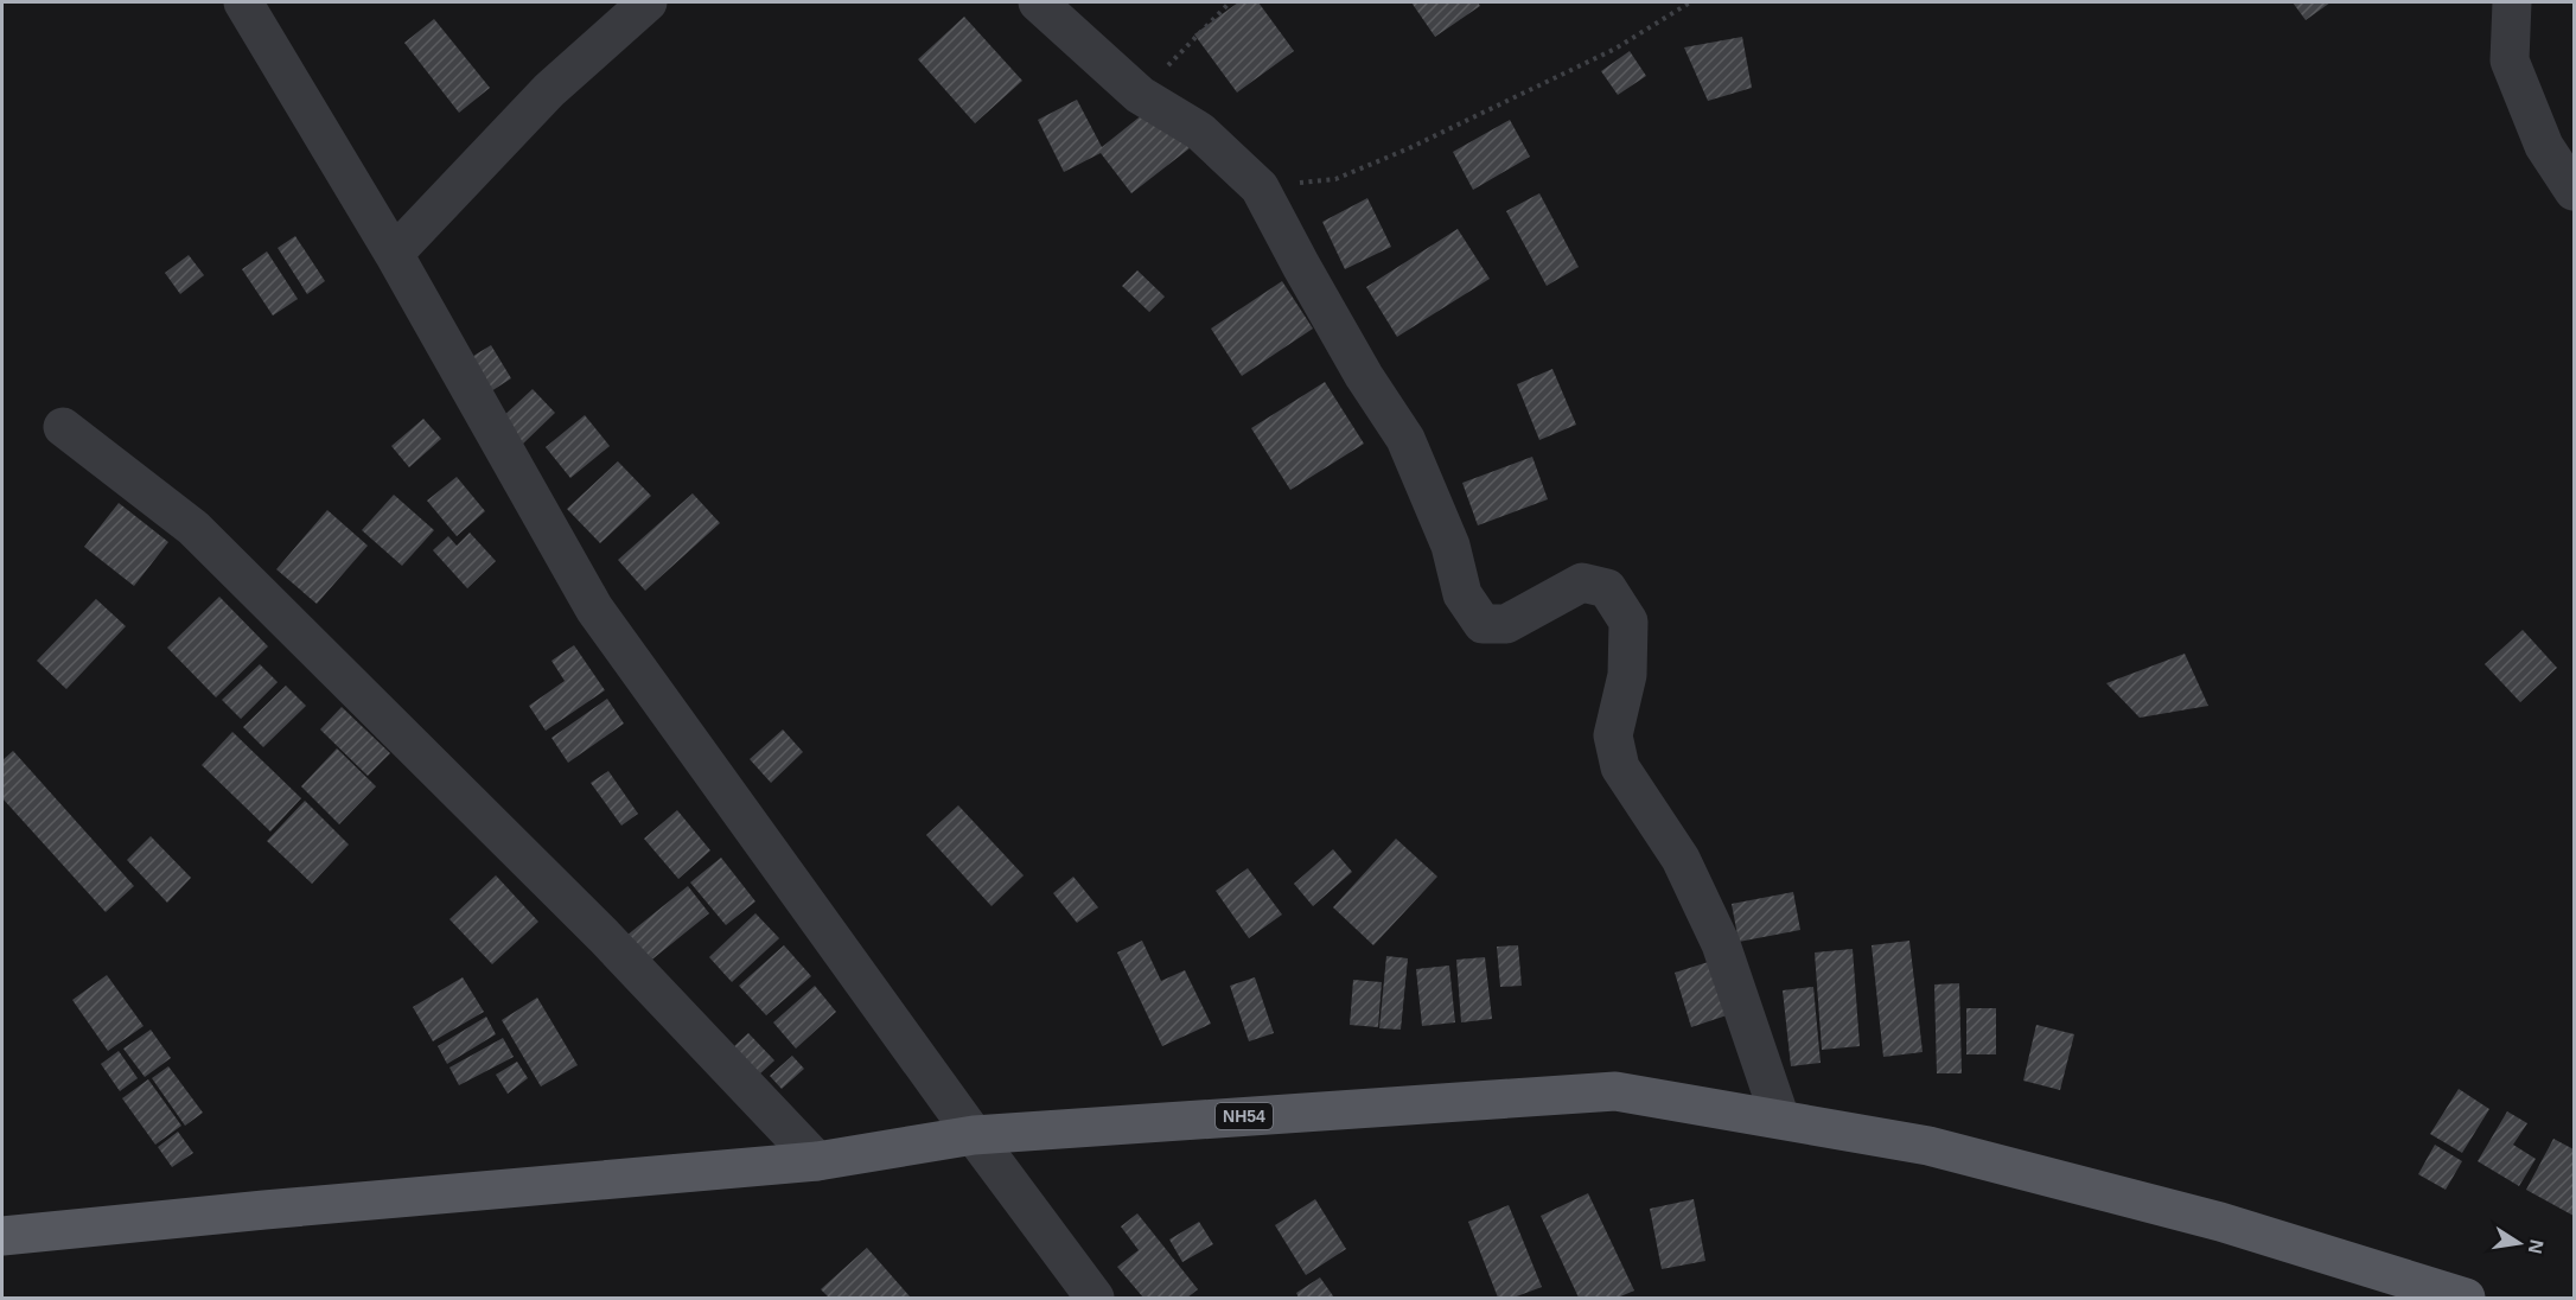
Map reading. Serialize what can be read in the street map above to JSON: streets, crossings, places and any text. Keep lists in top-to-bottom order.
{
  "streets": {
    "main road": ["NH54"]
  },
  "north": "right"
}
